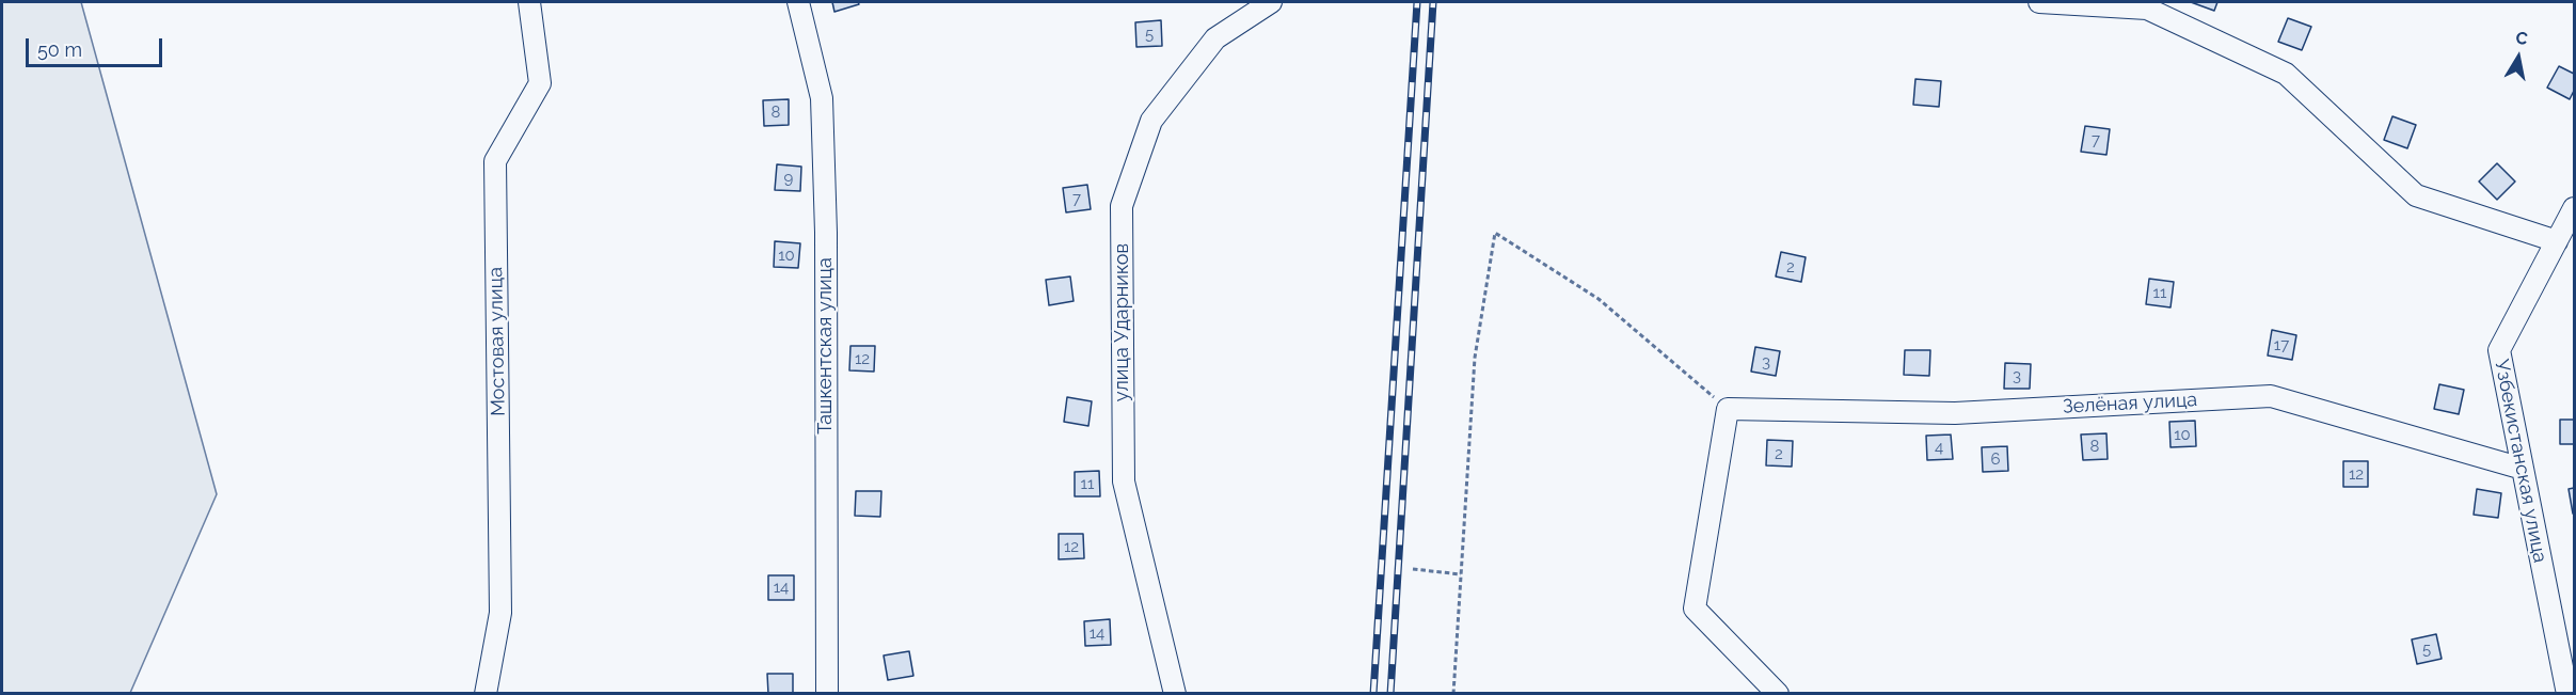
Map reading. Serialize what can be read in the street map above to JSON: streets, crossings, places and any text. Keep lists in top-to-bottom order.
{
  "streets": {
    "street": [
      "улица Ударников",
      "Мостовая улица",
      "Ташкентская улица",
      "Зелёная улица",
      "Узбекистанская улица"
    ]
  },
  "crossings": [
    ["Зелёная улица", "Узбекистанская улица"]
  ],
  "house_numbers": [
    "5",
    "8",
    "7",
    "9",
    "7",
    "10",
    "2",
    "11",
    "17",
    "12",
    "3",
    "3",
    "10",
    "8",
    "4",
    "2",
    "6",
    "12",
    "11",
    "12",
    "14",
    "14",
    "5"
  ],
  "scale_bar": "50 m",
  "north": "top"
}
